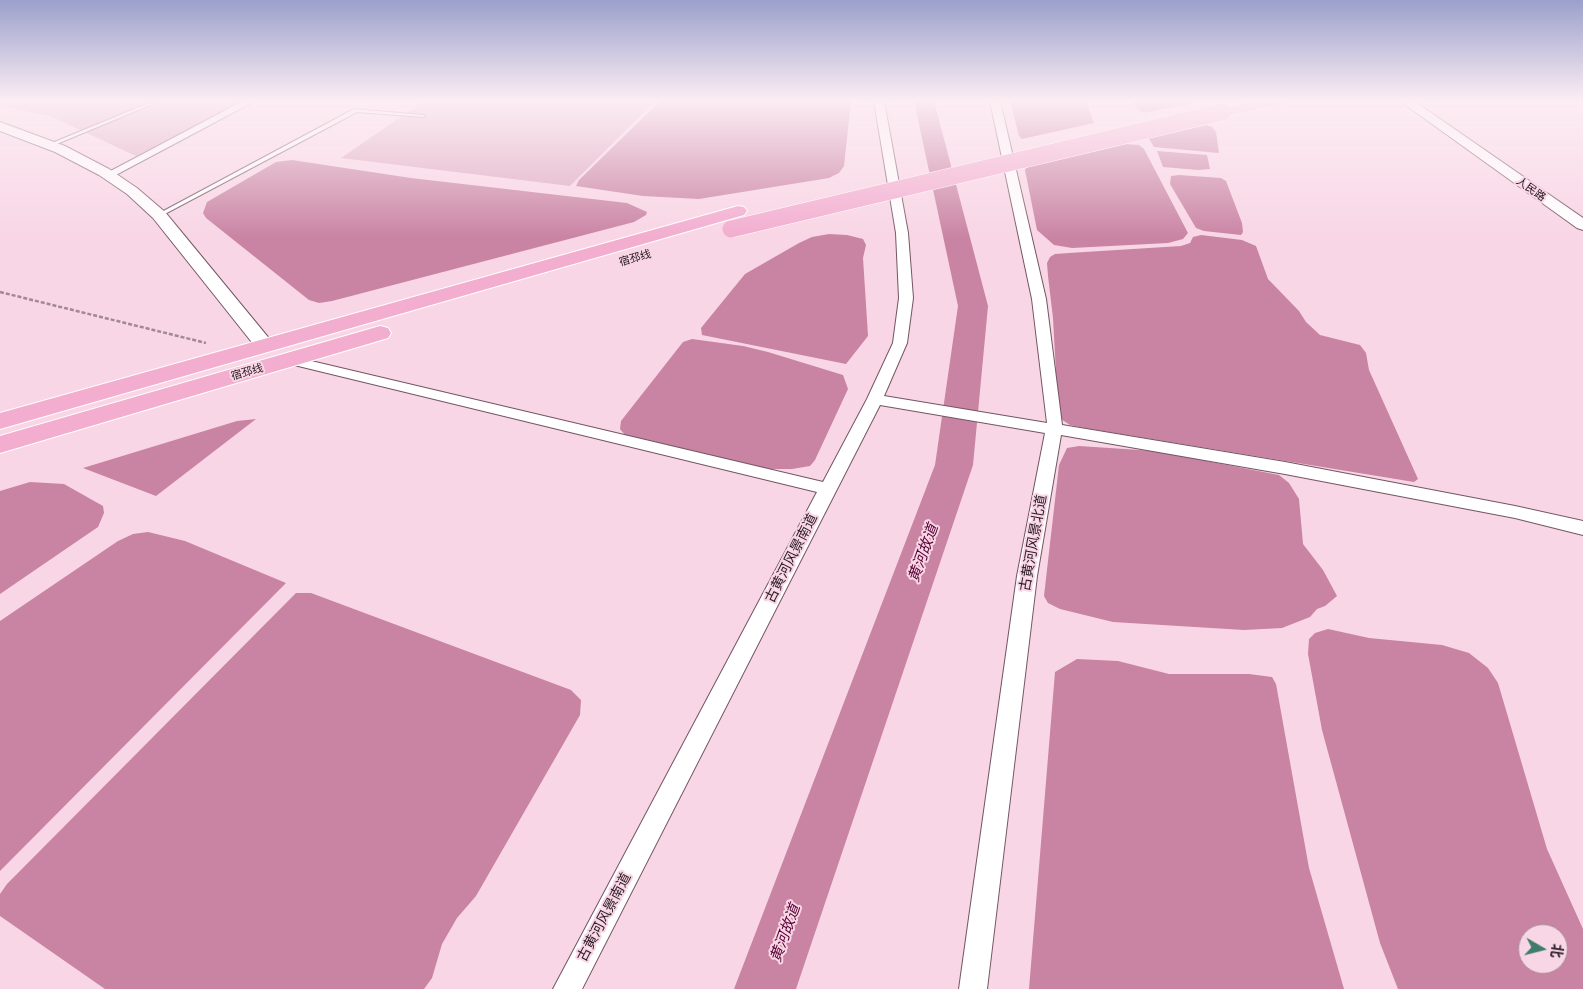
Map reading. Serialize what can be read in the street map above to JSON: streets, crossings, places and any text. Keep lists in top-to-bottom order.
{
  "streets": {
    "main road": ["宿邳线"],
    "street": ["人民路", "古黄河风景北道", "古黄河风景南道"]
  },
  "water": ["黄河故道"],
  "north": "right"
}
